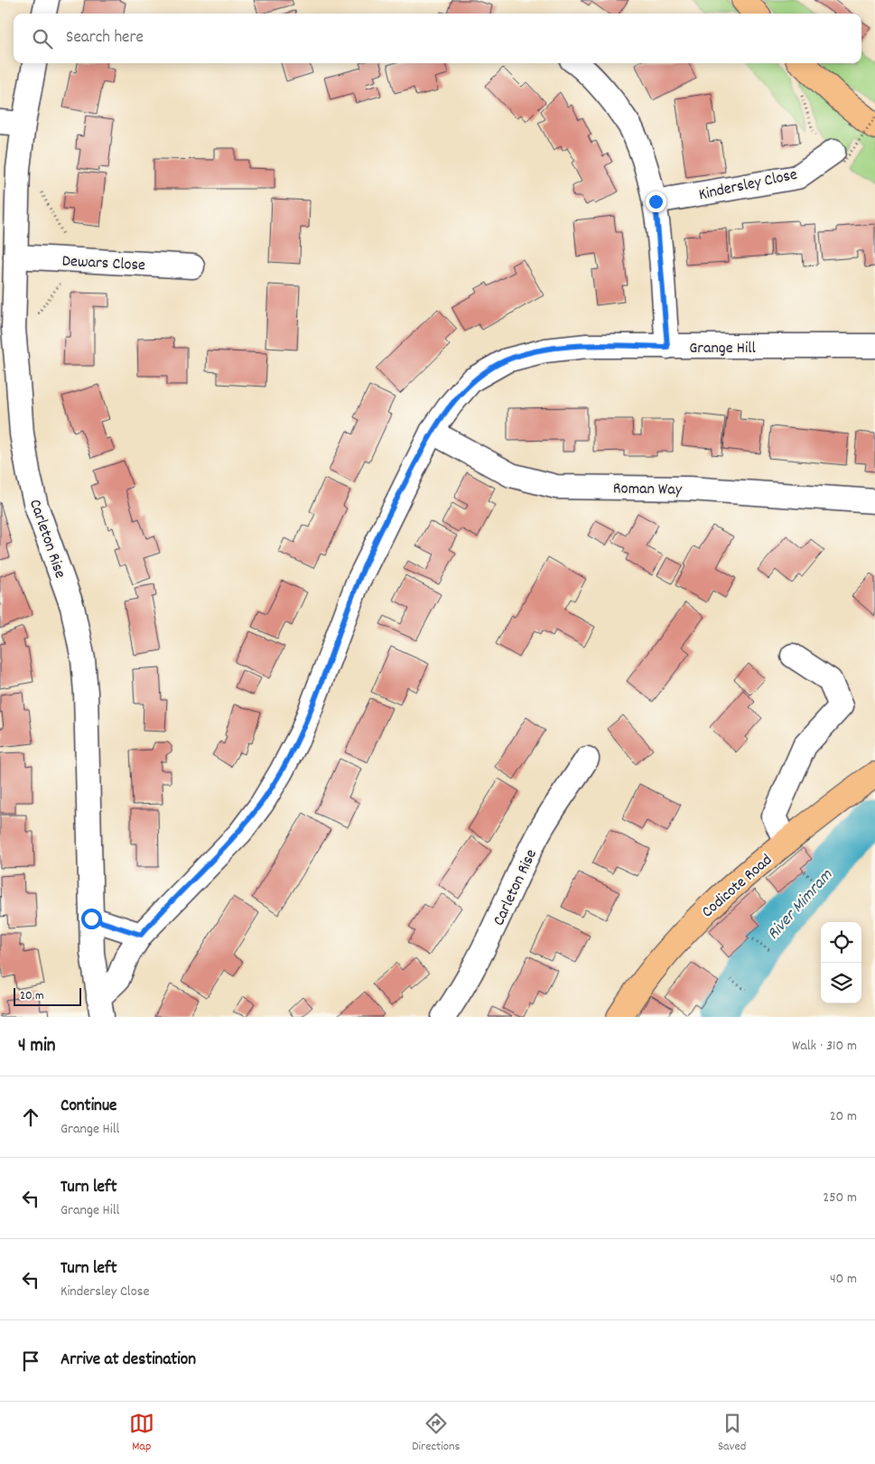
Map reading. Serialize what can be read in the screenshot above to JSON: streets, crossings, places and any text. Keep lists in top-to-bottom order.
{
  "streets": {
    "main road": ["Codicote Road"],
    "street": [
      "Kindersley Close",
      "Dewars Close",
      "Grange Hill",
      "Roman Way",
      "Carleton Rise"
    ]
  },
  "crossings": [
    ["Dewars Close", "Carleton Rise"],
    ["Grange Hill", "Roman Way"],
    ["Grange Hill", "Carleton Rise"]
  ],
  "water": ["River Mimram"],
  "scale_bar": "20 m",
  "page": {
    "search": "Search here",
    "scale": "20 m",
    "heading": ["4 min", "Walk · 310 m"],
    "list": [
      ["Continue", "Grange Hill", "20 m"],
      ["Turn left", "Grange Hill", "250 m"],
      ["Turn left", "Kindersley Close", "40 m"],
      "Arrive at destination"
    ],
    "nav": ["Map", "Directions", "Saved"]
  }
}
